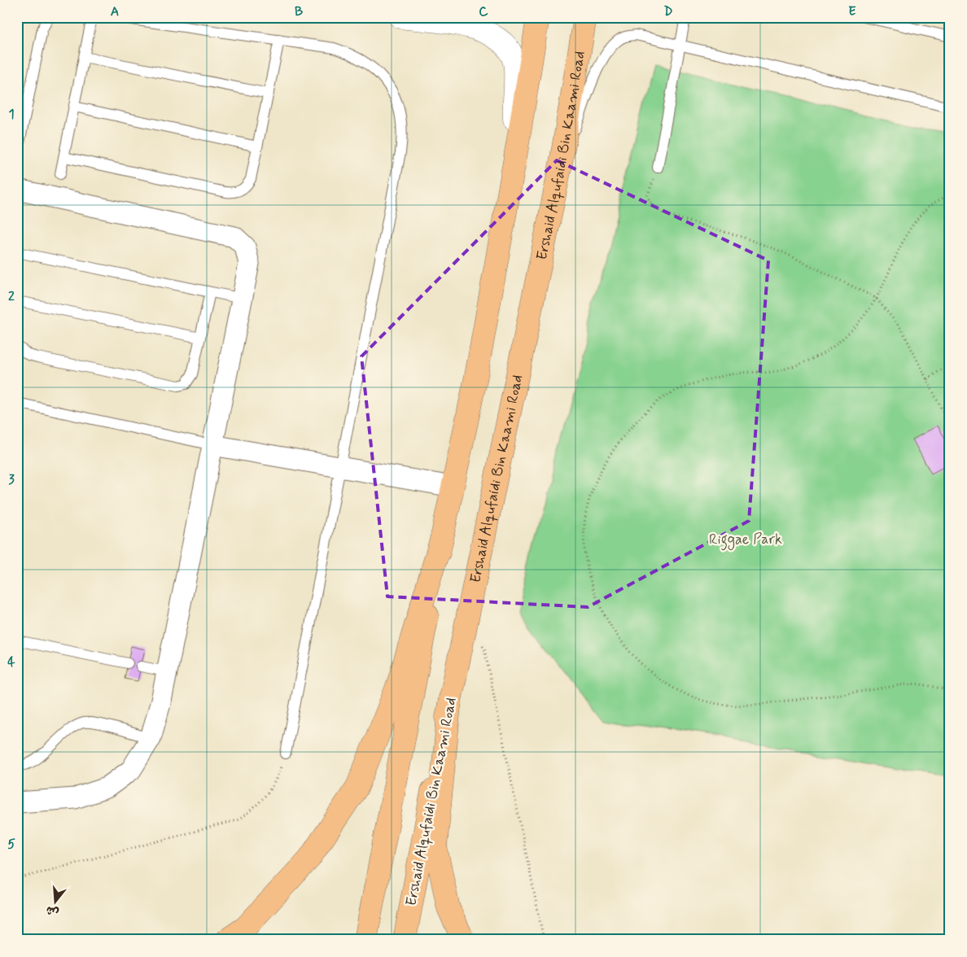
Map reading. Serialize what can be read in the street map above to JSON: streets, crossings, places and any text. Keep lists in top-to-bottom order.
{
  "streets": {
    "main road": ["Ershaid Alqufaidi Bin Kaami Road"]
  },
  "parks": ["Riggae Park"],
  "north": "bottom",
  "grid": {
    "columns": [
      "A",
      "B",
      "C",
      "D",
      "E"
    ],
    "rows": [
      "1",
      "2",
      "3",
      "4",
      "5"
    ]
  }
}
